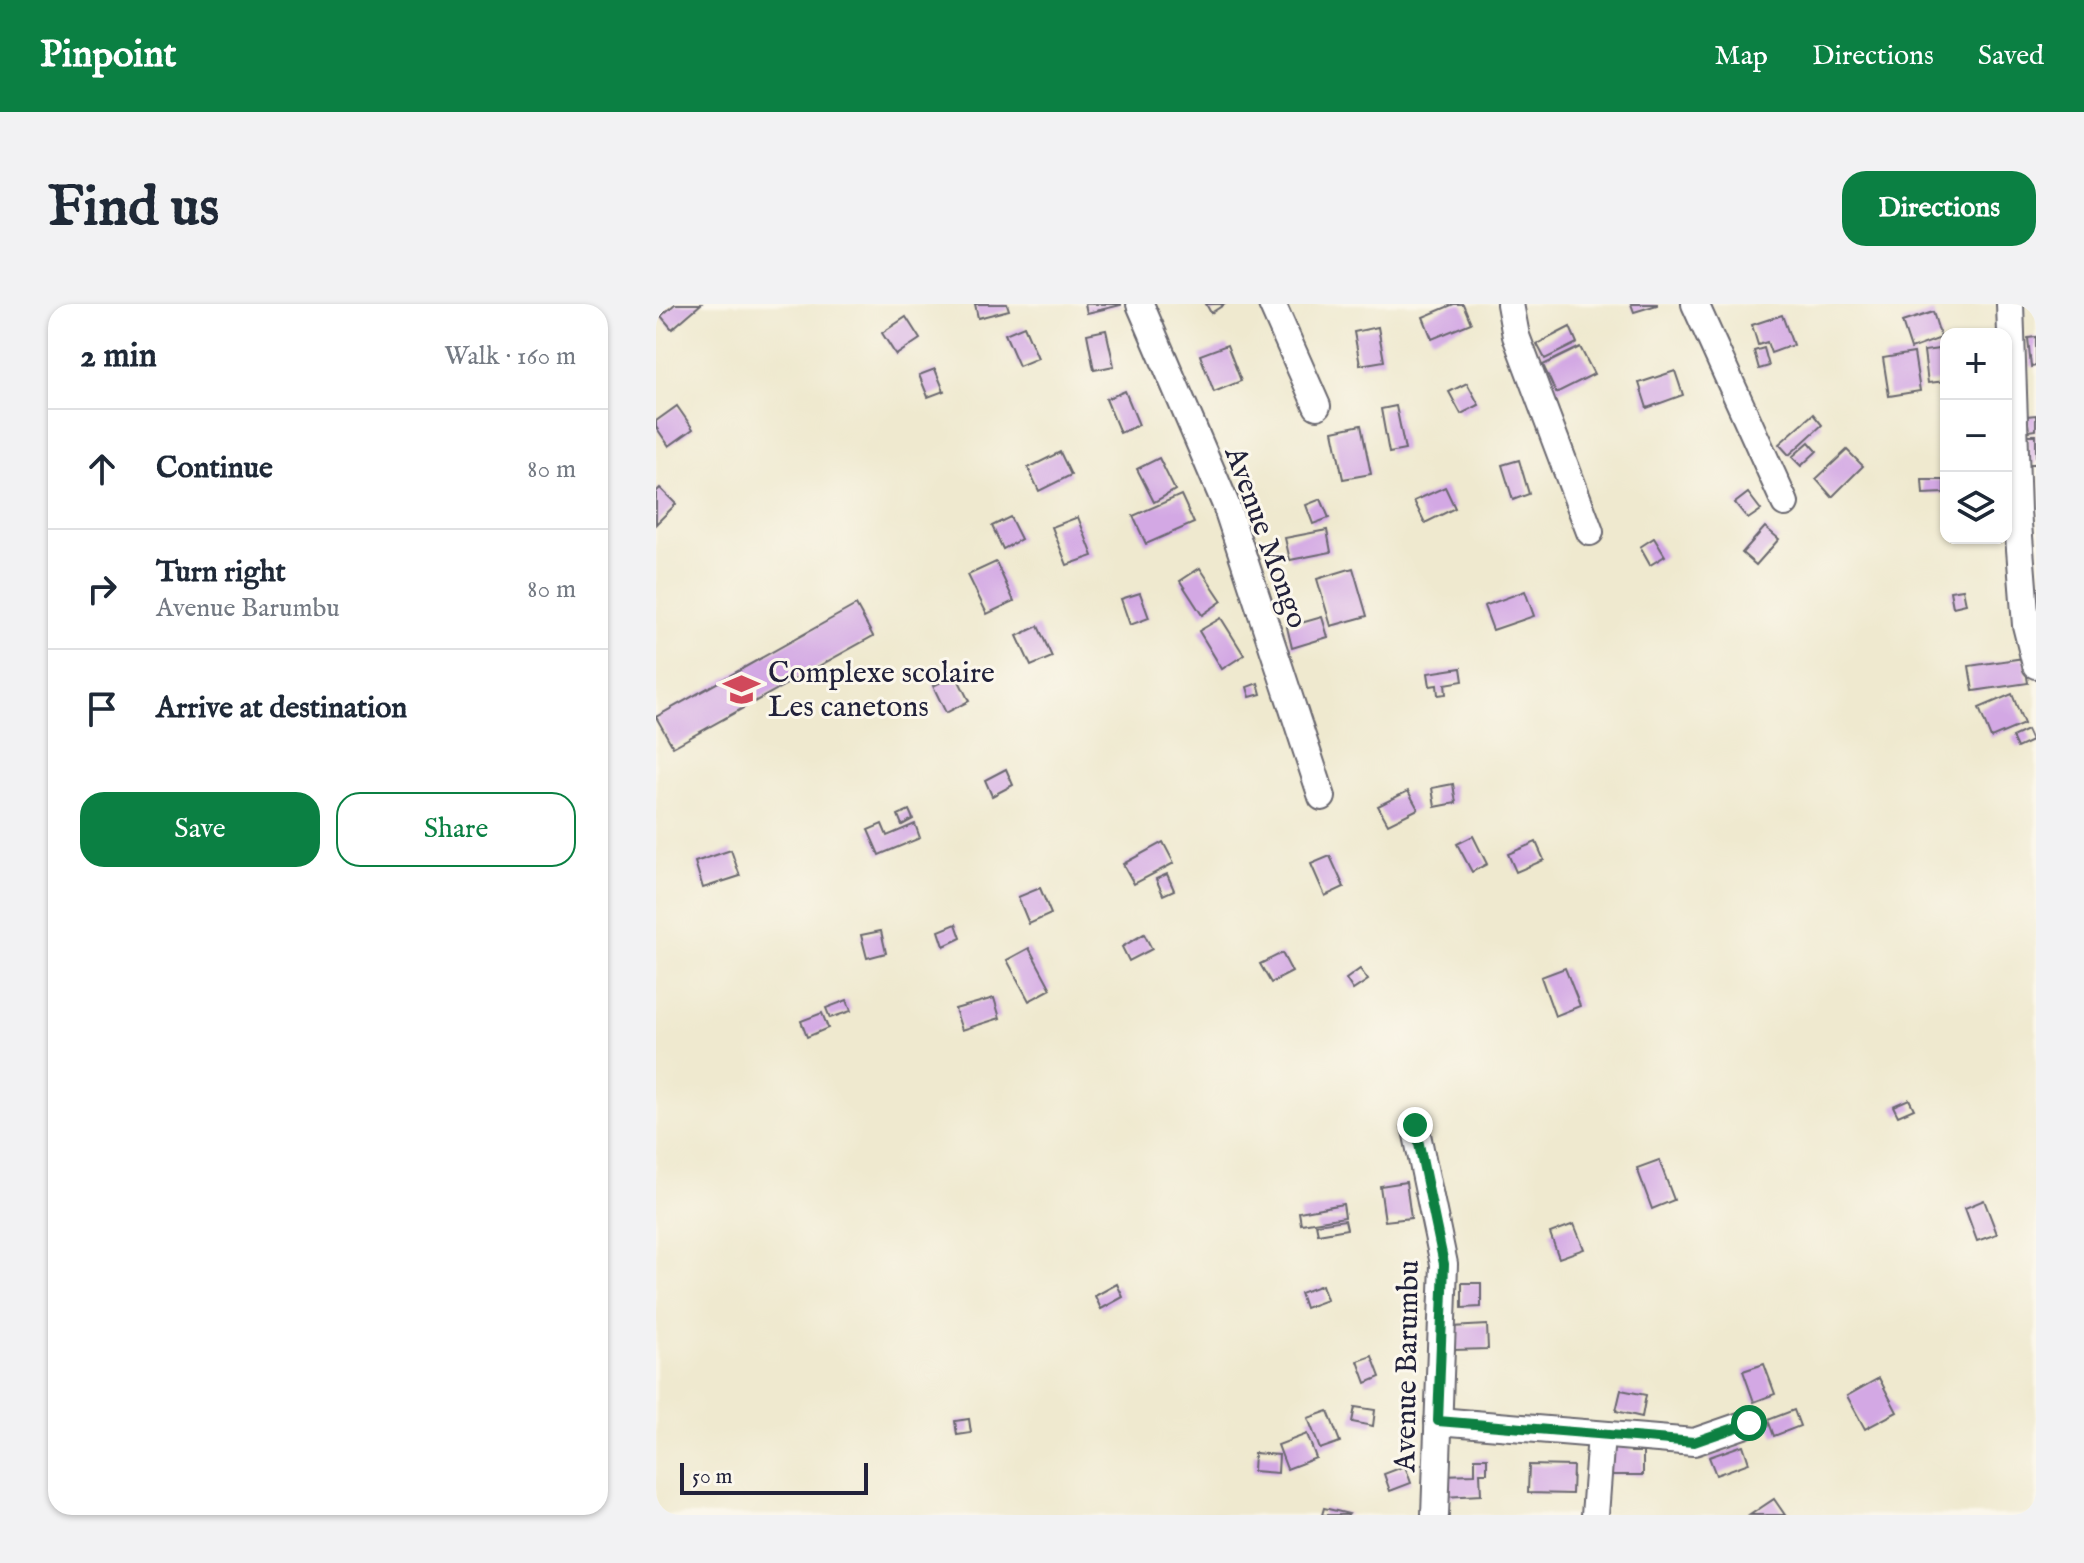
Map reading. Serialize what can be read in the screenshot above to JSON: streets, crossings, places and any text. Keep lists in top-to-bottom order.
{
  "streets": {
    "street": ["Avenue Mongo", "Avenue Barumbu"]
  },
  "places": {
    "school or university": ["Complexe scolaire Les canetons"]
  },
  "scale_bar": "50 m",
  "page": {
    "header": "Pinpoint",
    "nav": ["Map", "Directions", "Saved"],
    "buttons": [
      "Directions",
      ["Save", "Share"]
    ],
    "title": "Find us",
    "heading": ["2 min", "Walk · 160 m"],
    "map_buttons": ["+", "−"],
    "list": [
      ["Continue", "80 m"],
      ["Turn right", "Avenue Barumbu", "80 m"],
      "Arrive at destination"
    ],
    "scale": "50 m"
  }
}
